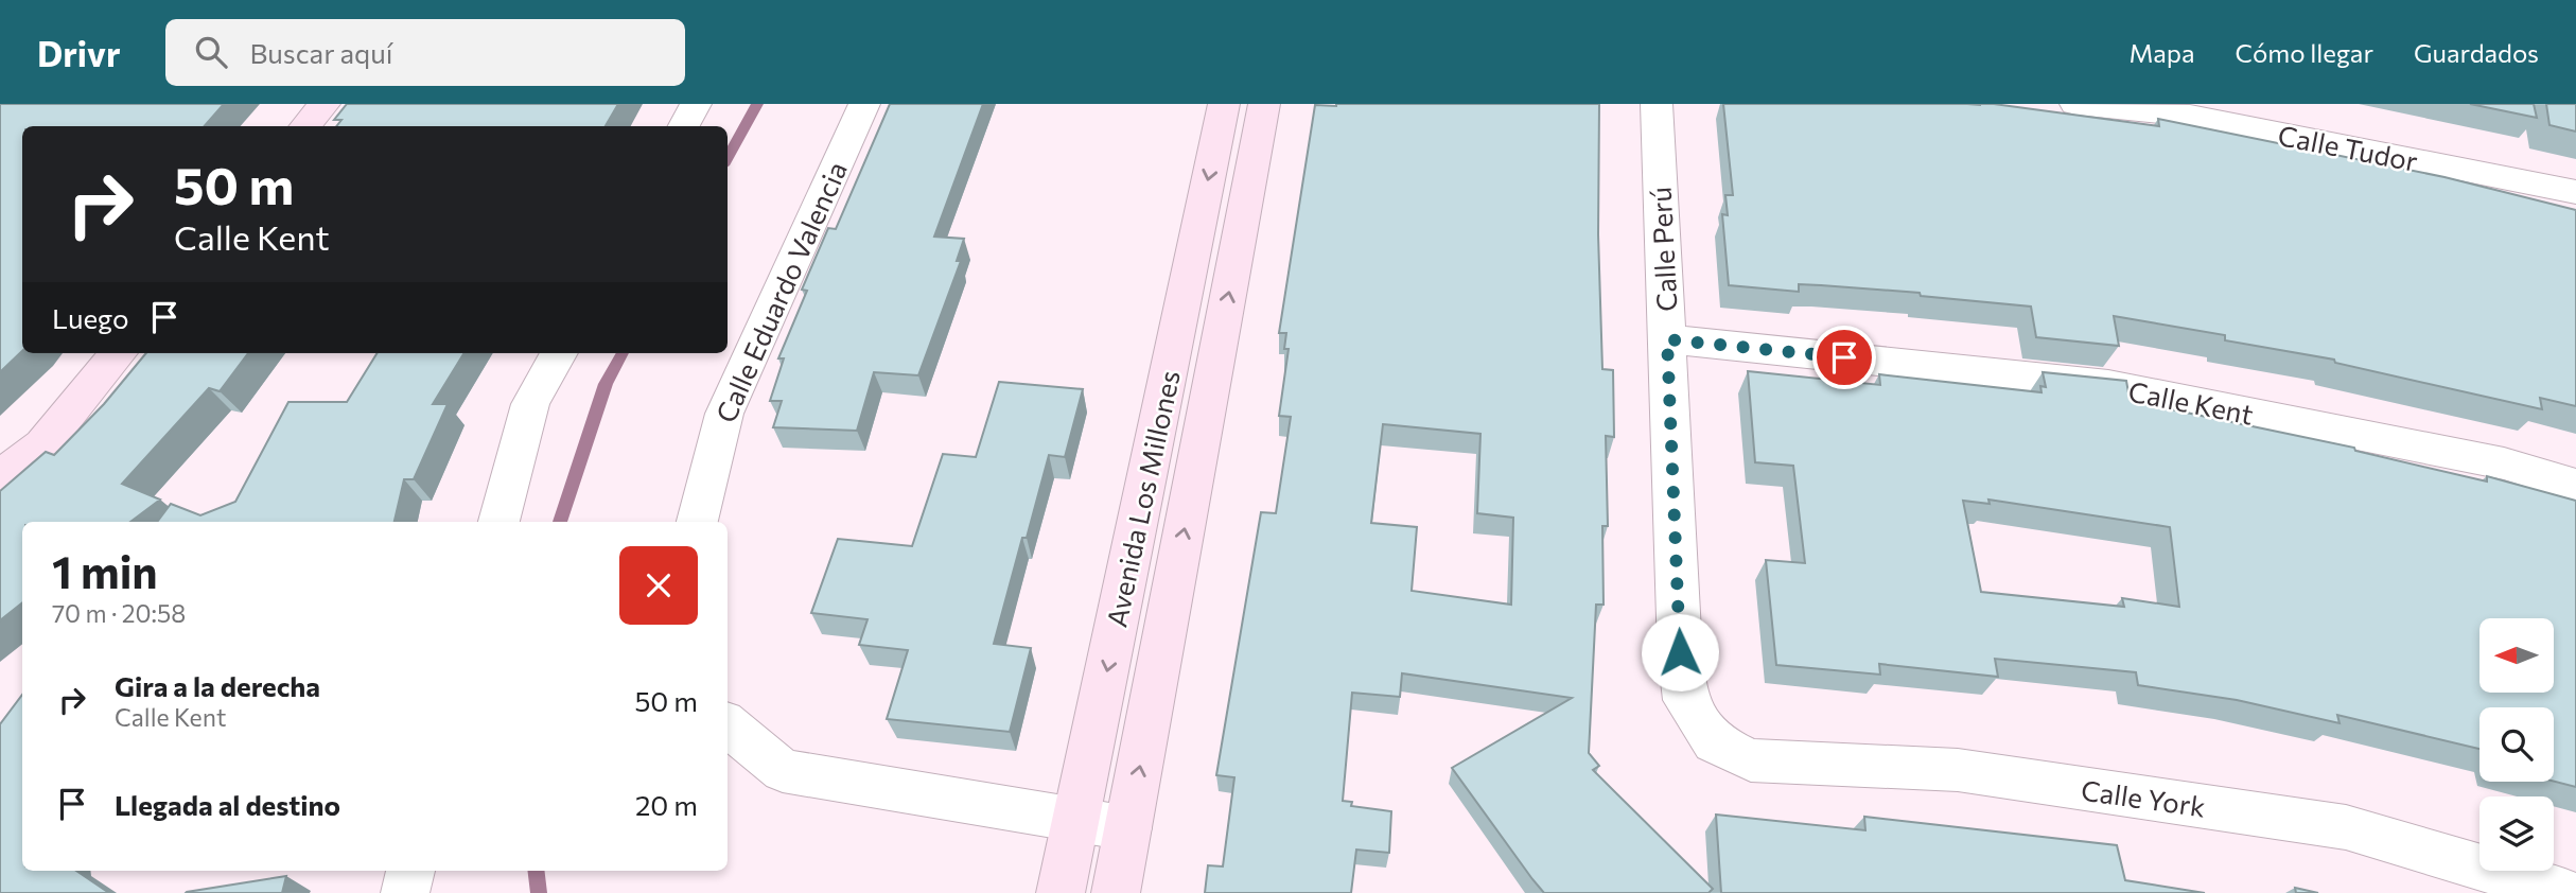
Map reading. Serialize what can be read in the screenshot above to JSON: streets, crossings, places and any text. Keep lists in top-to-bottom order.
{
  "streets": {
    "street": [
      "Calle Tudor",
      "Calle Perú",
      "Calle Eduardo Valencia",
      "Calle Kent",
      "Avenida Los Millones",
      "Calle York"
    ]
  },
  "crossings": [
    ["Calle Perú", "Calle Kent"],
    ["Calle Perú", "Calle York"]
  ],
  "north": "left",
  "page": {
    "header": "Drivr",
    "search": "Buscar aquí",
    "nav": ["Mapa", "Cómo llegar", "Guardados"],
    "turn": ["50 m", "Calle Kent"],
    "then": "Luego",
    "heading": ["1 min", "70 m · 20:58"],
    "list": [
      {
        "name": "Gira a la derecha",
        "note": "Calle Kent",
        "value": "50 m"
      },
      {
        "name": "Llegada al destino",
        "value": "20 m"
      }
    ]
  }
}
